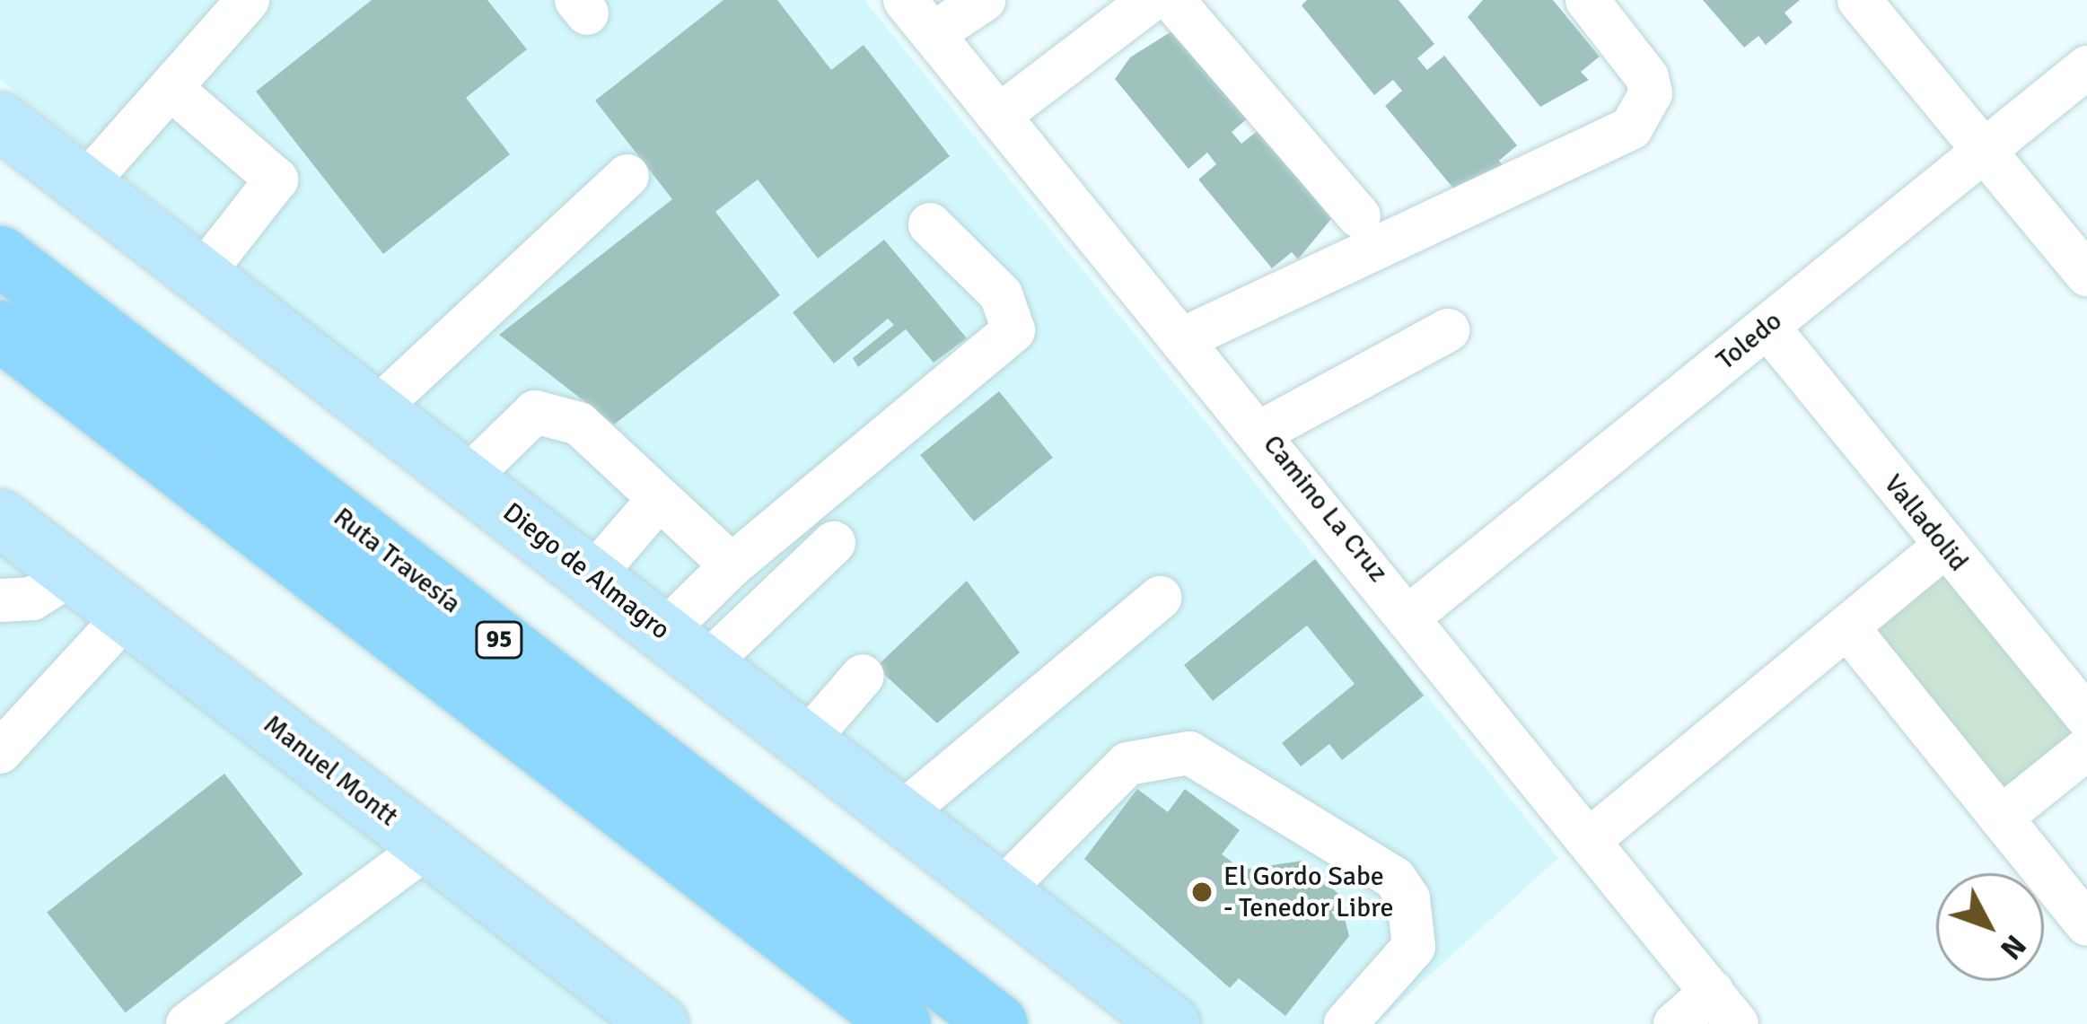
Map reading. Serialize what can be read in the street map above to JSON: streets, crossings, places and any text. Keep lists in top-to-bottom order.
{
  "streets": {
    "highway": ["Ruta Travesía", "95"],
    "main road": ["Diego de Almagro", "Manuel Montt"],
    "street": ["Toledo", "Camino La Cruz", "Valladolid"]
  },
  "crossings": [
    ["Toledo", "Camino La Cruz"],
    ["Toledo", "Valladolid"]
  ],
  "places": ["El Gordo Sabe - Tenedor Libre"],
  "north": "bottom right"
}
